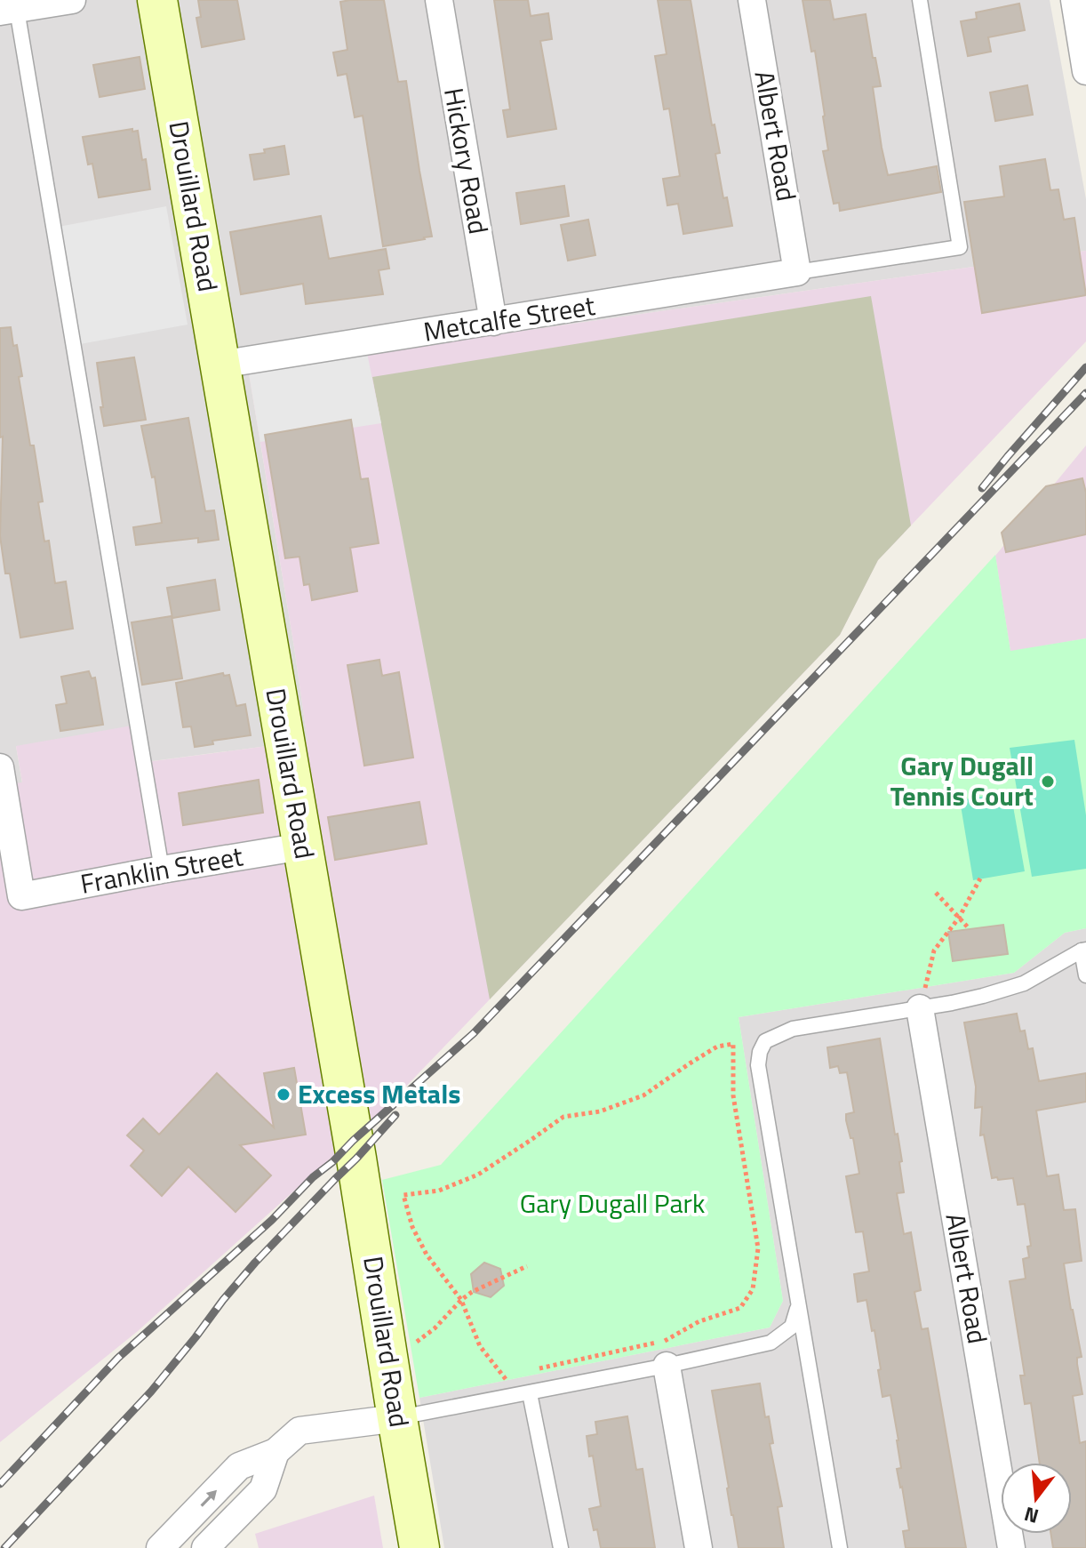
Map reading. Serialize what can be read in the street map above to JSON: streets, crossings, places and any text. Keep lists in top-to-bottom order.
{
  "streets": {
    "street": [
      "Albert Road",
      "Hickory Road",
      "Drouillard Road",
      "Metcalfe Street",
      "Franklin Street"
    ]
  },
  "crossings": [
    ["Albert Road", "Metcalfe Street"],
    ["Hickory Road", "Metcalfe Street"],
    ["Drouillard Road", "Metcalfe Street"],
    ["Drouillard Road", "Franklin Street"]
  ],
  "parks": ["Gary Dugall Park"],
  "places": ["Gary Dugall Tennis Court", "Excess Metals"],
  "north": "bottom"
}
